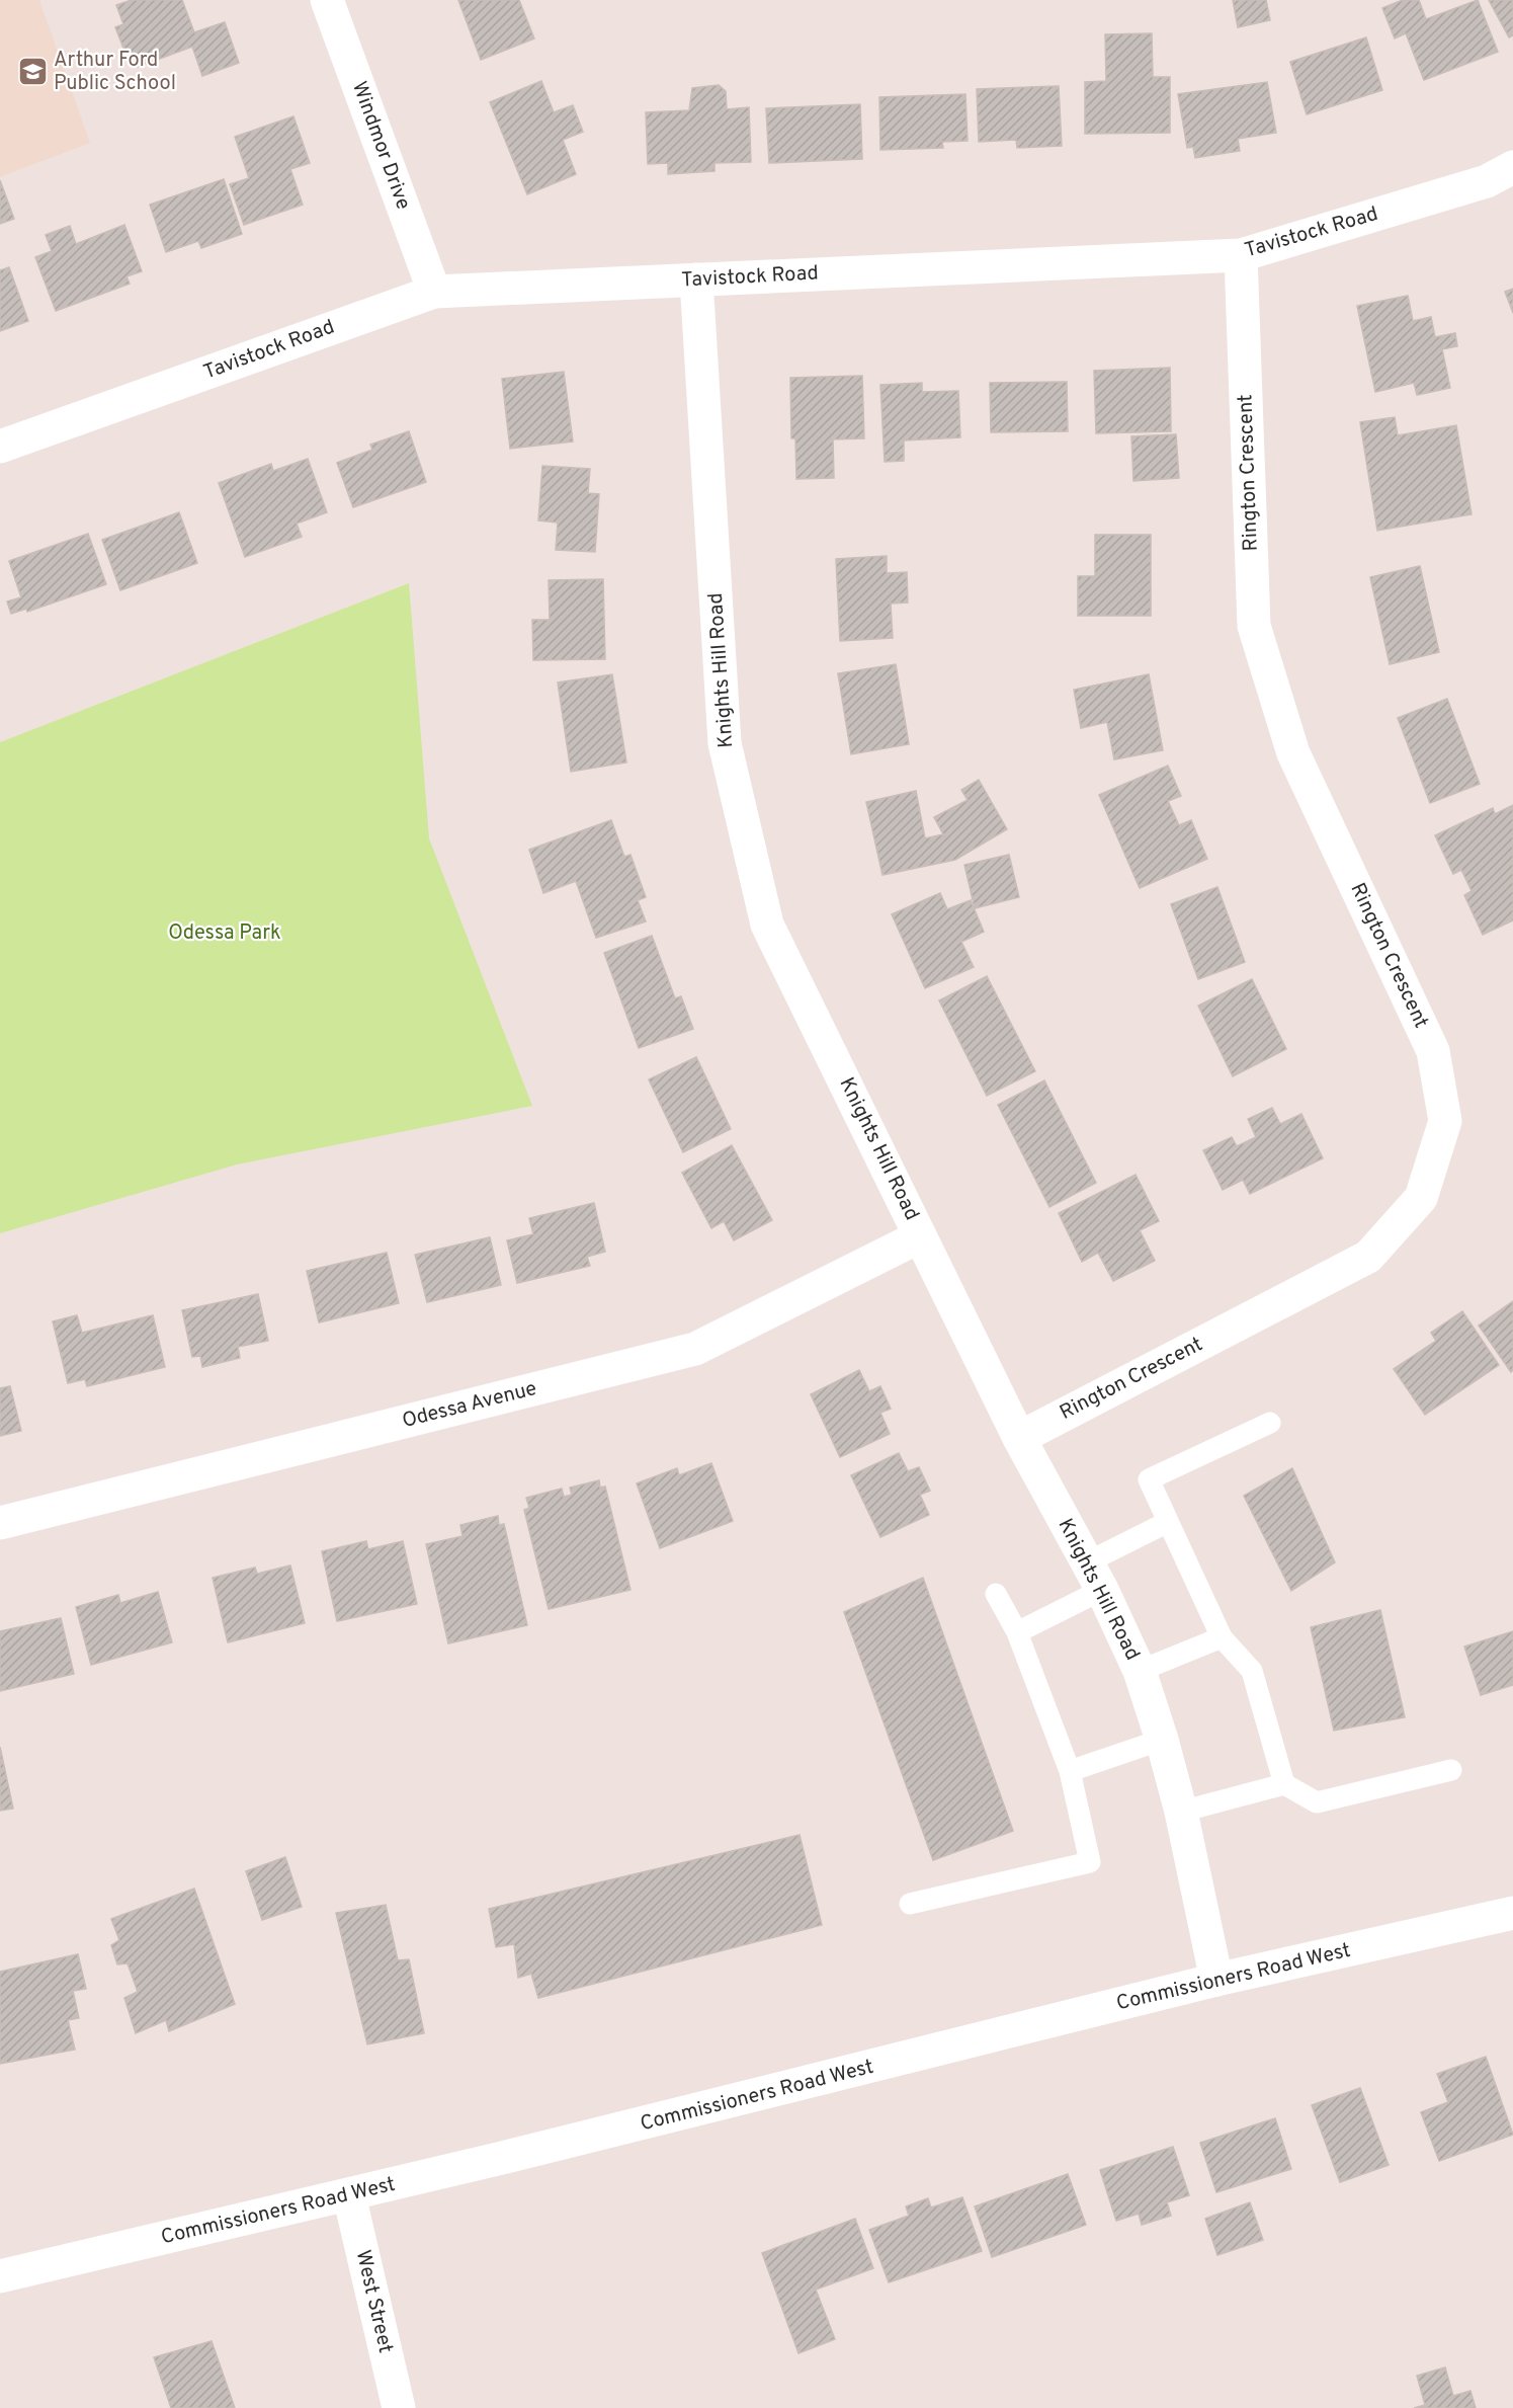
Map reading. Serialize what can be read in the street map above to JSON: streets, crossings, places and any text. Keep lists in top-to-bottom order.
{
  "streets": {
    "street": [
      "Windmor Drive",
      "Tavistock Road",
      "Rington Crescent",
      "Knights Hill Road",
      "Odessa Avenue",
      "Commissioners Road West",
      "West Street"
    ]
  },
  "crossings": [
    ["Windmor Drive", "Tavistock Road"],
    ["Tavistock Road", "Rington Crescent"],
    ["Tavistock Road", "Knights Hill Road"],
    ["Rington Crescent", "Knights Hill Road"],
    ["Knights Hill Road", "Odessa Avenue"],
    ["Knights Hill Road", "Commissioners Road West"],
    ["Commissioners Road West", "West Street"]
  ],
  "parks": ["Odessa Park"],
  "places": {
    "school or university": ["Arthur Ford Public School"]
  }
}
